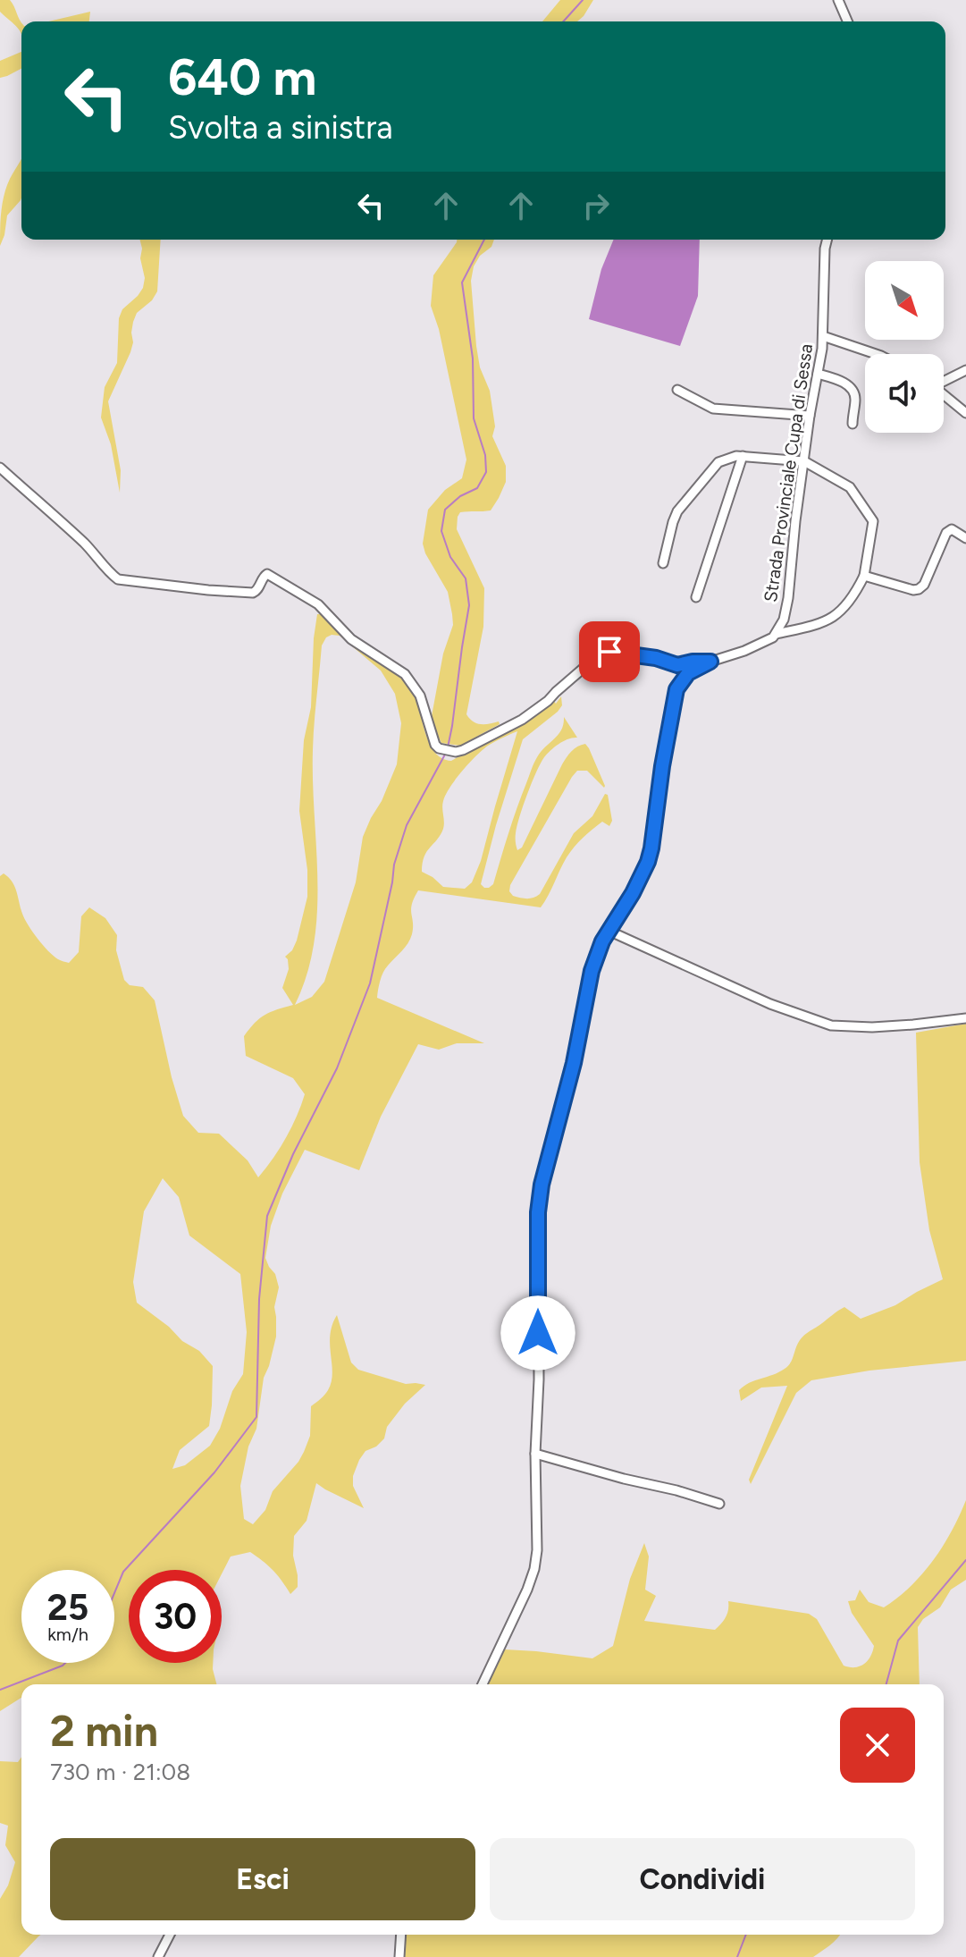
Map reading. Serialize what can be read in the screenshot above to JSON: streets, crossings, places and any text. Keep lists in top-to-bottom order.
{
  "streets": {
    "street": ["Strada Provinciale Cupa di Sessa"]
  },
  "north": "bottom right",
  "page": {
    "turn": ["640 m", "Svolta a sinistra"],
    "speed": "25 km/h",
    "limit": "30",
    "heading": ["2 min", "730 m · 21:08"],
    "buttons": ["Esci", "Condividi"]
  }
}
